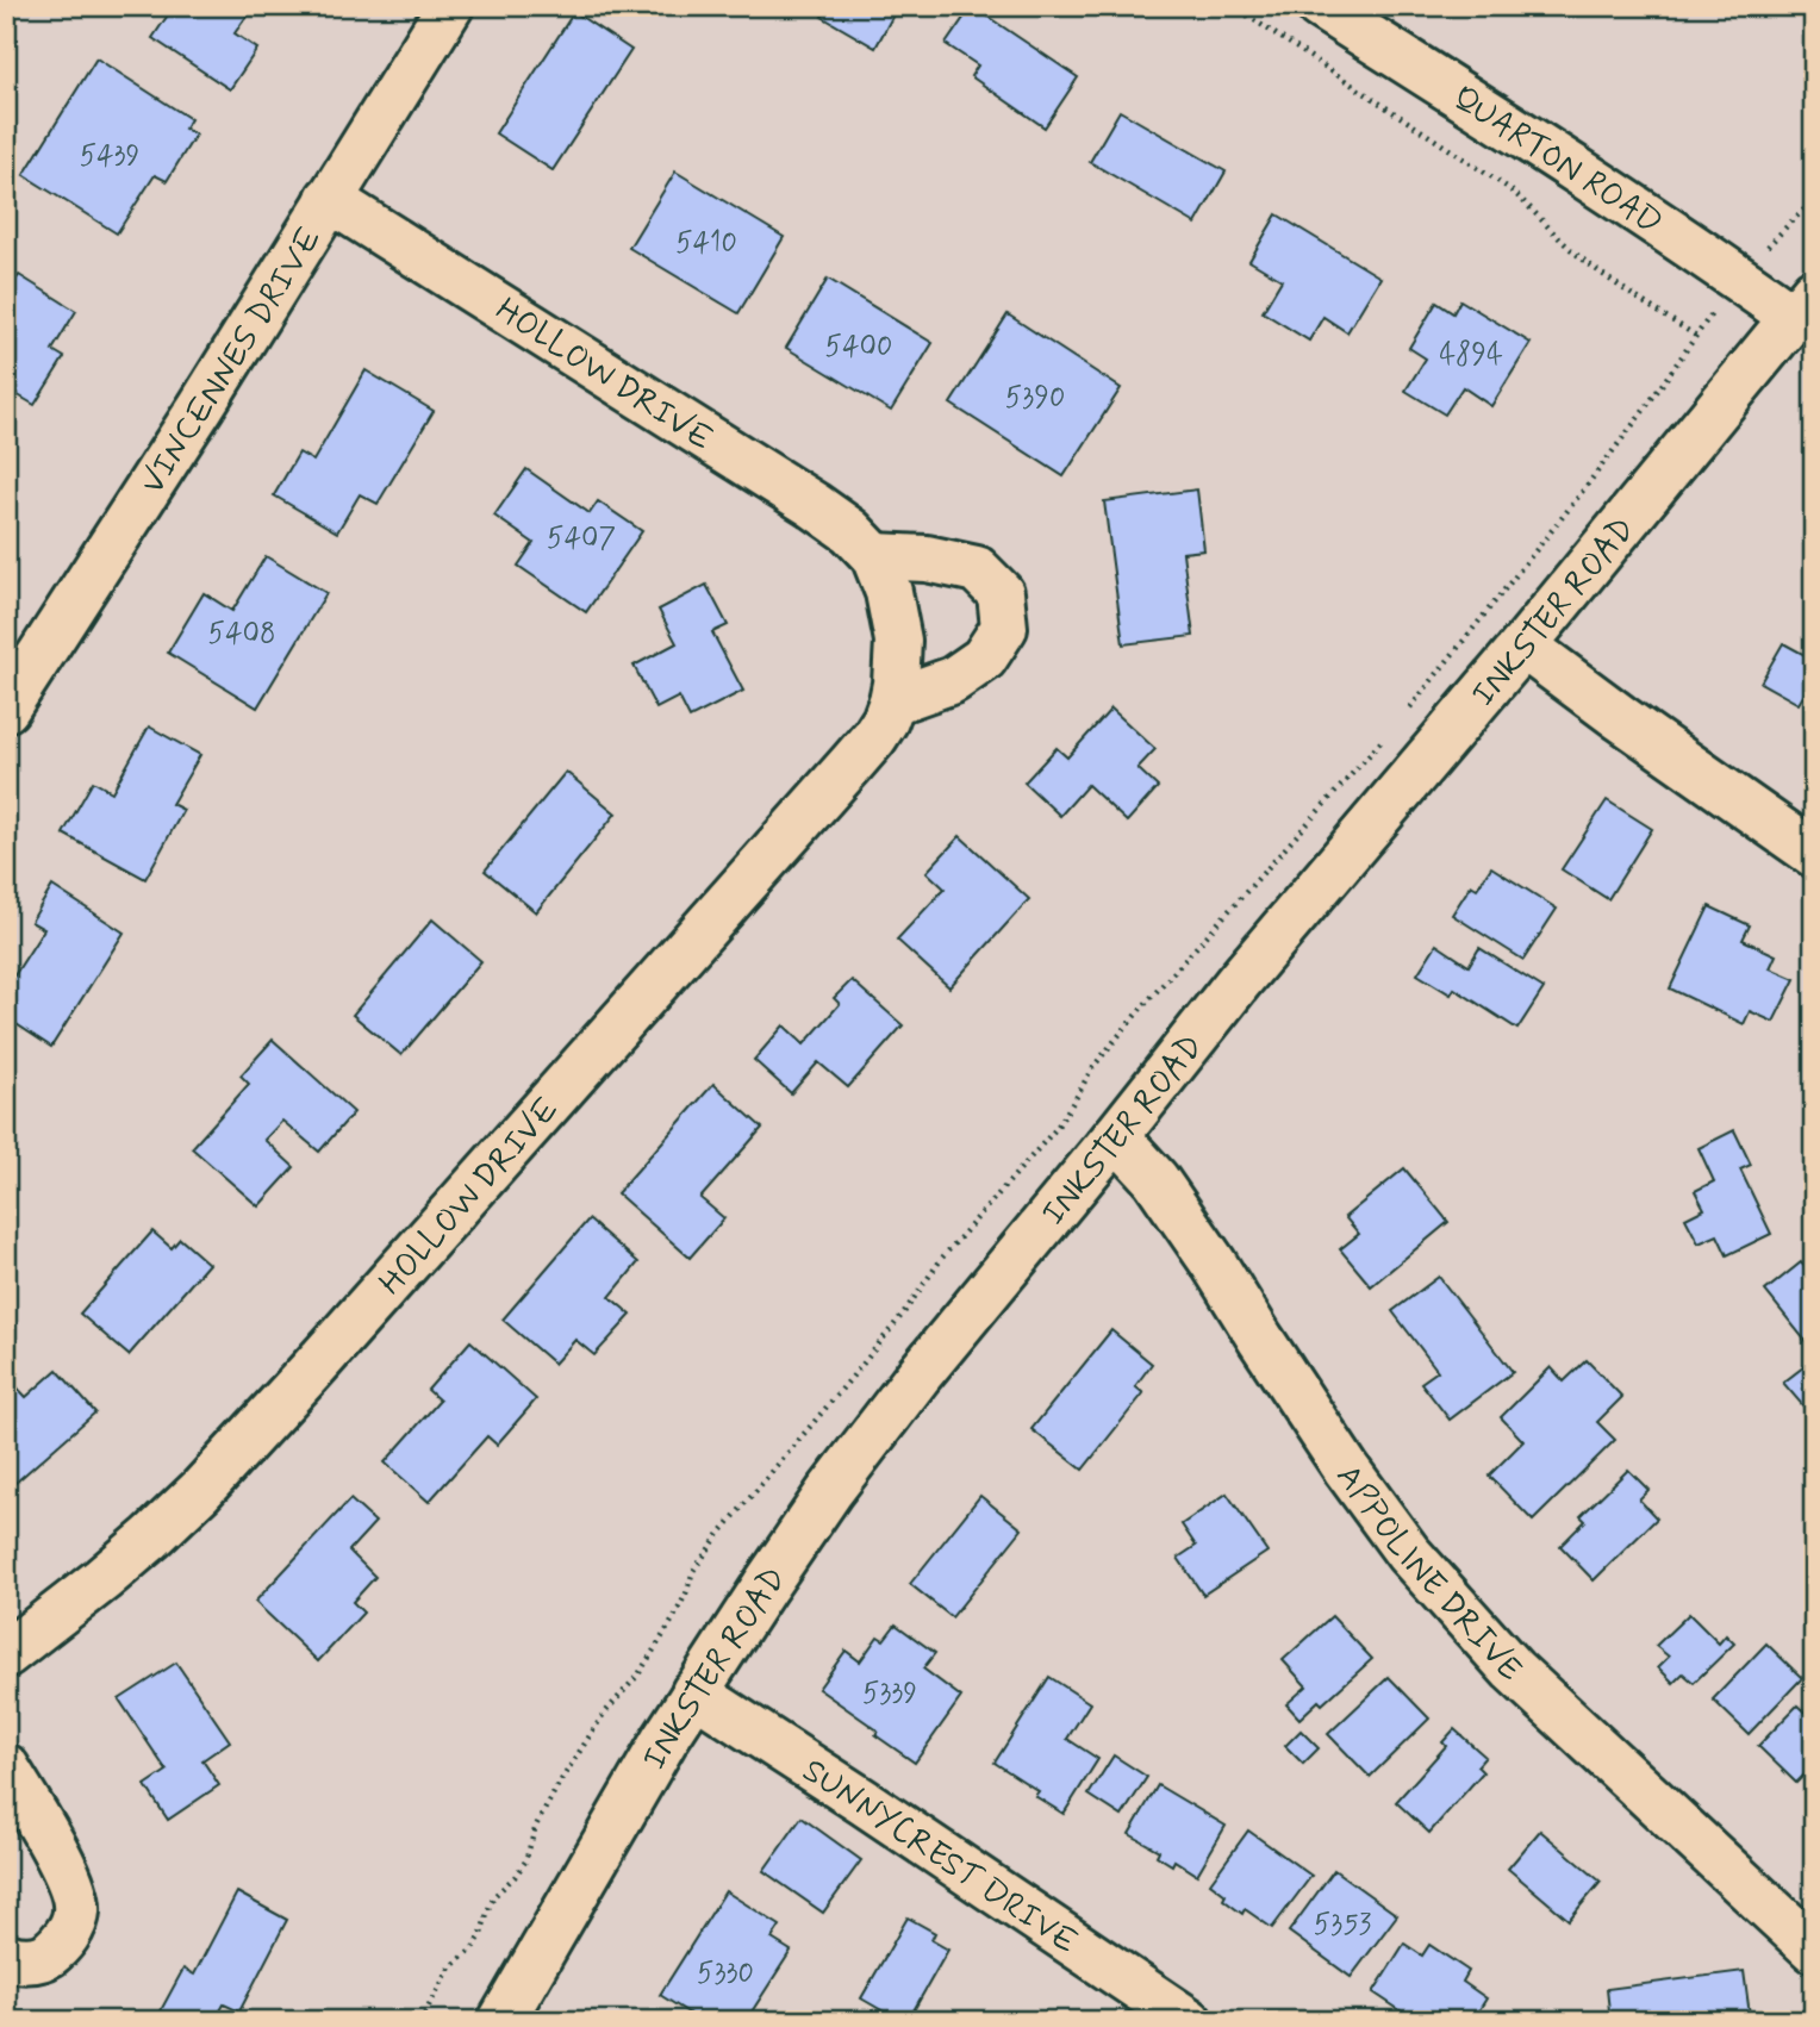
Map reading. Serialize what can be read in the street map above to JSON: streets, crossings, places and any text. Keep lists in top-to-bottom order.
{
  "streets": {
    "street": [
      "QUARTON ROAD",
      "VINCENNES DRIVE",
      "HOLLOW DRIVE",
      "INKSTER ROAD",
      "APPOLINE DRIVE",
      "SUNNYCREST DRIVE"
    ]
  },
  "crossings": [
    ["QUARTON ROAD", "INKSTER ROAD"],
    ["VINCENNES DRIVE", "HOLLOW DRIVE"],
    ["INKSTER ROAD", "APPOLINE DRIVE"],
    ["INKSTER ROAD", "SUNNYCREST DRIVE"]
  ],
  "house_numbers": [
    "5439",
    "5410",
    "5400",
    "4894",
    "5390",
    "5407",
    "5408",
    "5339",
    "5353",
    "5330"
  ]
}
